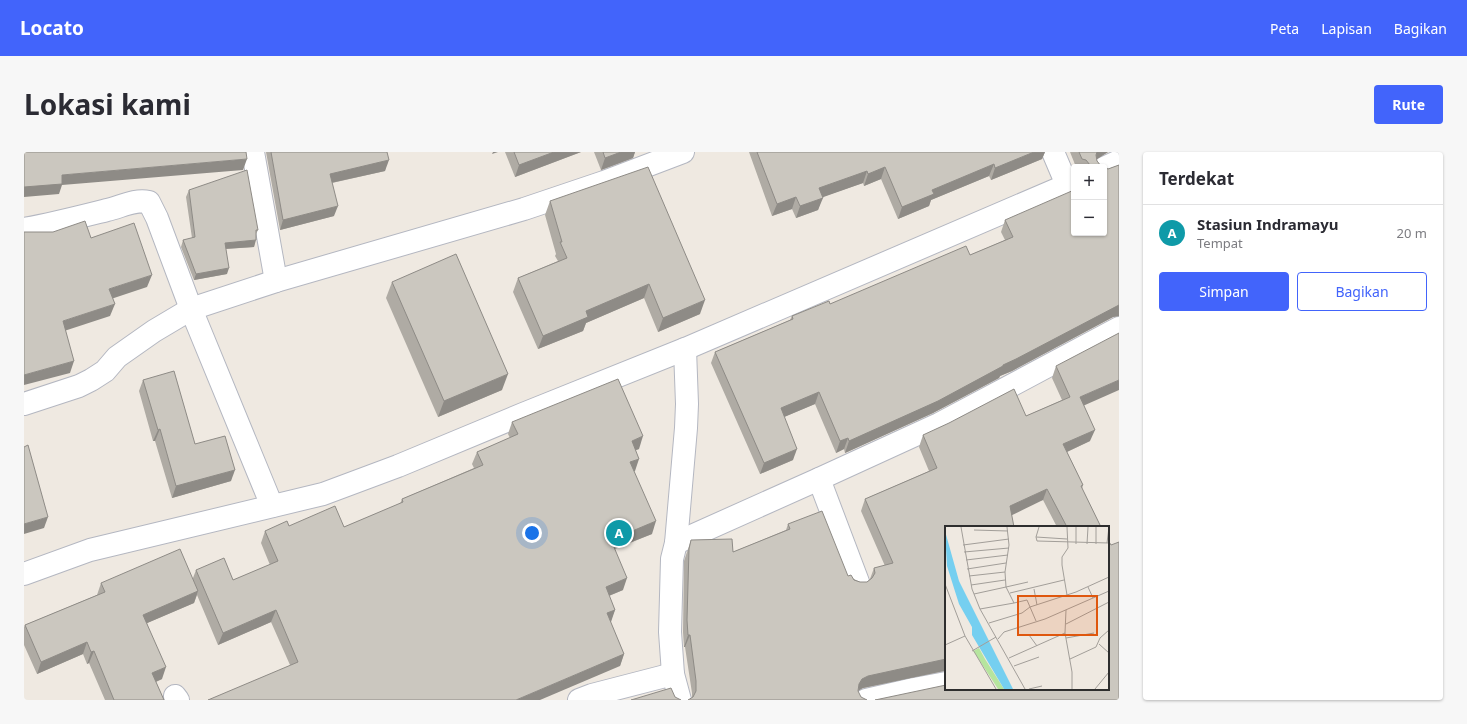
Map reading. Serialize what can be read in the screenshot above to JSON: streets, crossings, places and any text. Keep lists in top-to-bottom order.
{
  "page": {
    "header": "Locato",
    "nav": ["Peta", "Lapisan", "Bagikan"],
    "title": "Lokasi kami",
    "buttons": [
      "Rute",
      ["Simpan", "Bagikan"]
    ],
    "heading": "Terdekat",
    "map_buttons": ["+", "−"],
    "list": [
      {
        "mark": "A",
        "name": "Stasiun Indramayu",
        "note": "Tempat",
        "value": "20 m"
      }
    ],
    "pins": "A"
  }
}
